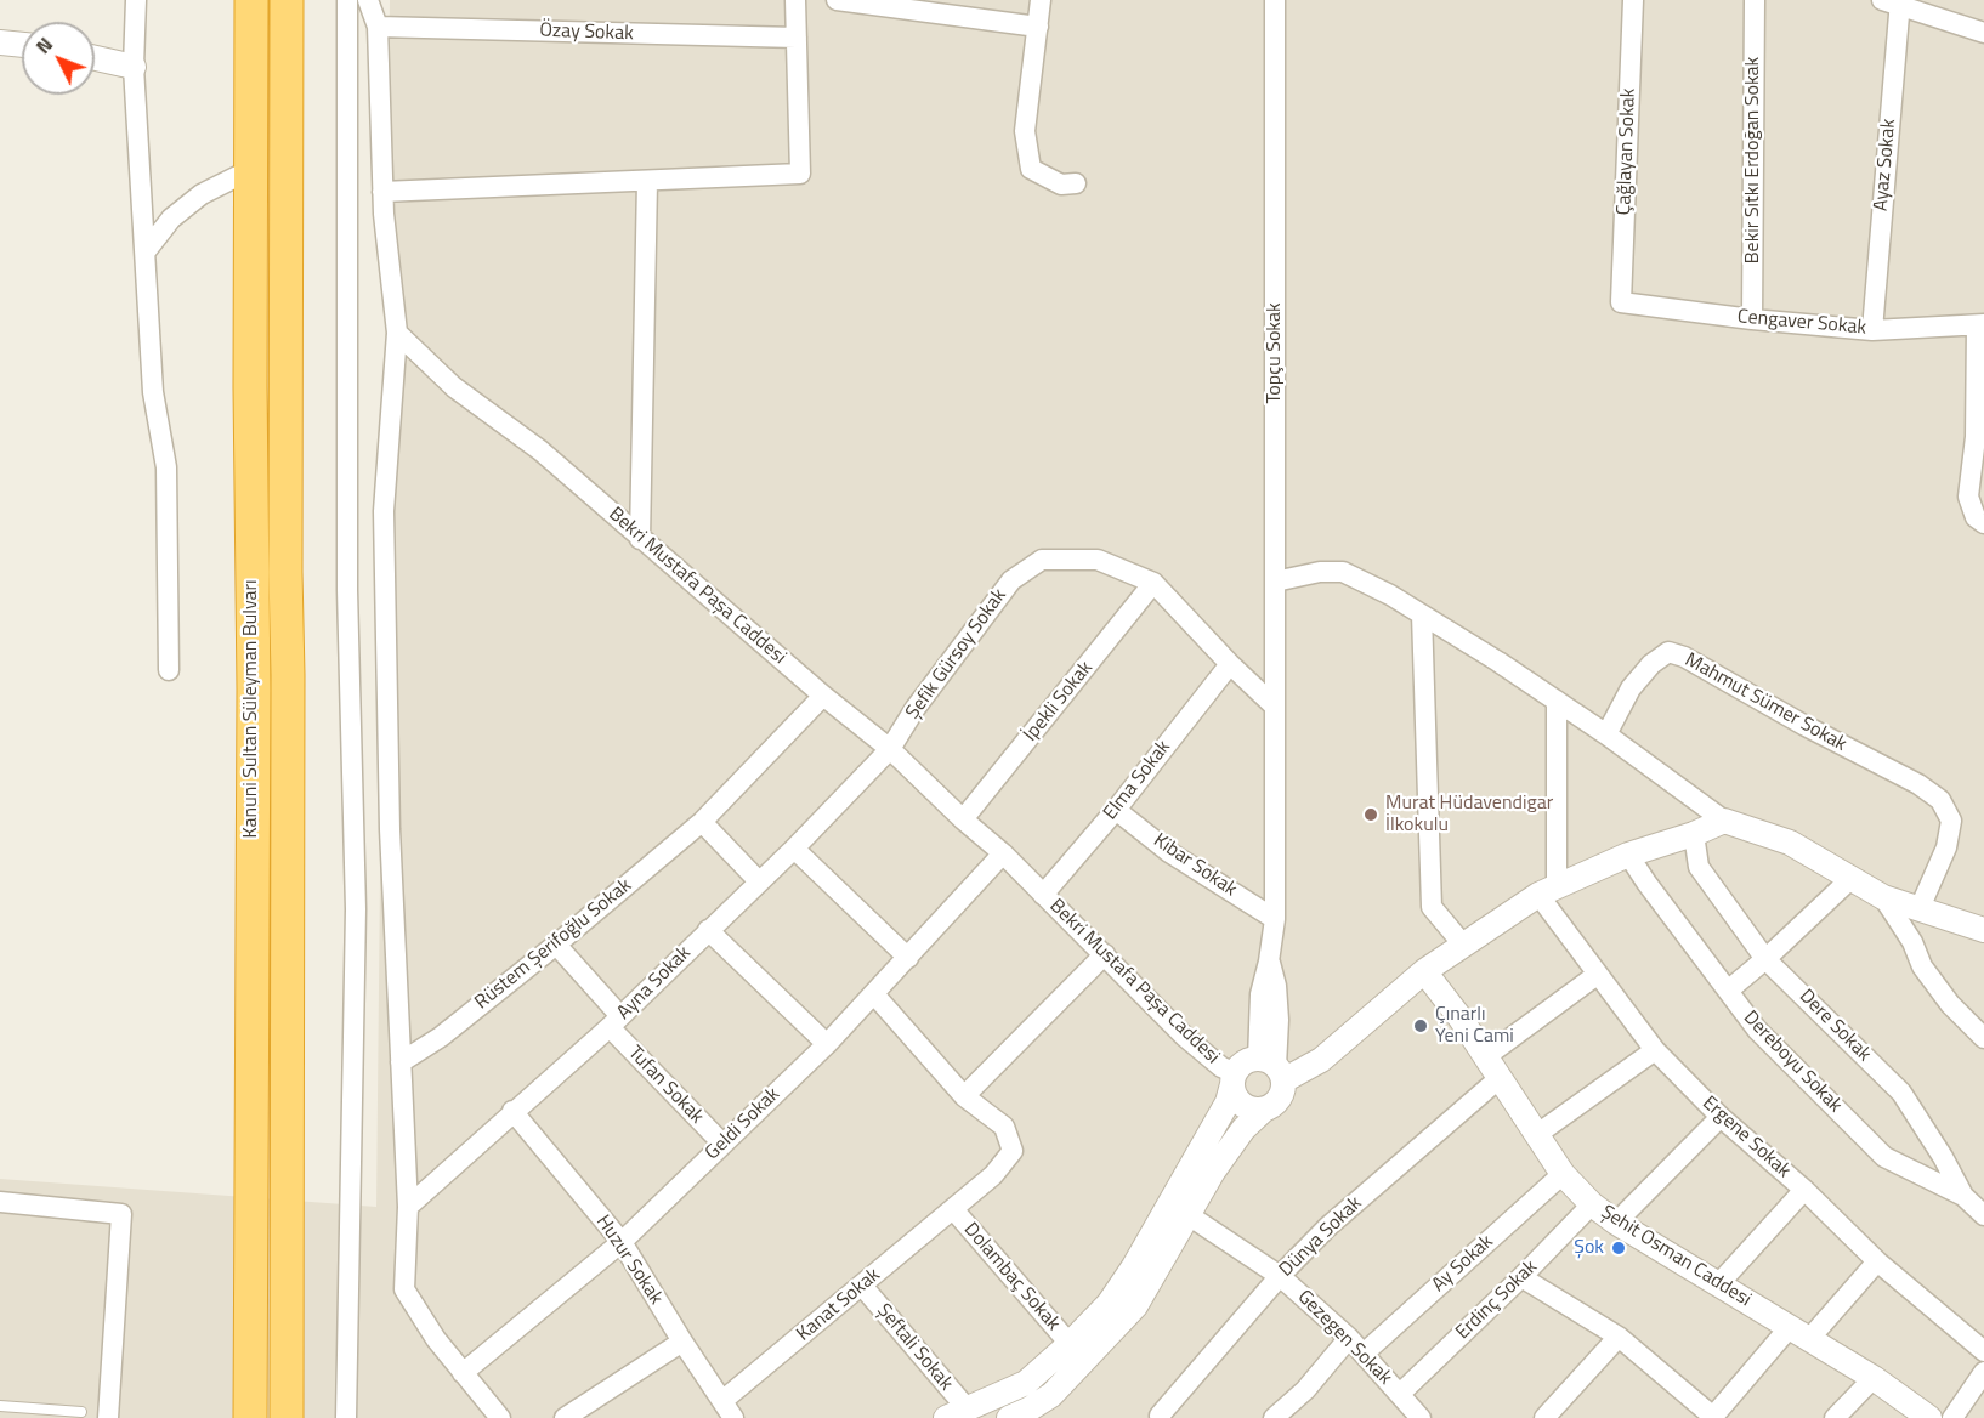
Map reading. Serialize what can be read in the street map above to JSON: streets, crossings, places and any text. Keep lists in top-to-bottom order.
{
  "streets": {
    "highway": ["Kanuni Sultan Süleyman Bulvarı"],
    "street": [
      "Özay Sokak",
      "Çağlayan Sokak",
      "Bekir Sıtkı Erdoğan Sokak",
      "Ayaz Sokak",
      "Cengaver Sokak",
      "Topçu Sokak",
      "Bekri Mustafa Paşa Caddesi",
      "Şefik Gürsoy Sokak",
      "İpekli Sokak",
      "Mahmut Sümer Sokak",
      "Elma Sokak",
      "Kibar Sokak",
      "Rüstem Şerifoğlu Sokak",
      "Ayna Sokak",
      "Dere Sokak",
      "Dereboyu Sokak",
      "Tufan Sokak",
      "Geldi Sokak",
      "Ergene Sokak",
      "Dünya Sokak",
      "Şehit Osman Caddesi",
      "Huzur Sokak",
      "Ay Sokak",
      "Dolambaç Sokak",
      "Erdinç Sokak",
      "Kanat Sokak",
      "Gezegen Sokak",
      "Şeftali Sokak"
    ]
  },
  "crossings": [
    ["Çağlayan Sokak", "Cengaver Sokak"],
    ["Bekir Sıtkı Erdoğan Sokak", "Cengaver Sokak"],
    ["Ayaz Sokak", "Cengaver Sokak"],
    ["Topçu Sokak", "Bekri Mustafa Paşa Caddesi"],
    ["Topçu Sokak", "Kibar Sokak"],
    ["Bekri Mustafa Paşa Caddesi", "Şefik Gürsoy Sokak"],
    ["Bekri Mustafa Paşa Caddesi", "İpekli Sokak"],
    ["Bekri Mustafa Paşa Caddesi", "Elma Sokak"],
    ["Bekri Mustafa Paşa Caddesi", "Rüstem Şerifoğlu Sokak"],
    ["Bekri Mustafa Paşa Caddesi", "Ayna Sokak"],
    ["Bekri Mustafa Paşa Caddesi", "Geldi Sokak"],
    ["Şefik Gürsoy Sokak", "İpekli Sokak"],
    ["Şefik Gürsoy Sokak", "Ayna Sokak"],
    ["Elma Sokak", "Kibar Sokak"],
    ["Rüstem Şerifoğlu Sokak", "Tufan Sokak"],
    ["Ayna Sokak", "Tufan Sokak"],
    ["Ayna Sokak", "Huzur Sokak"],
    ["Dere Sokak", "Dereboyu Sokak"],
    ["Tufan Sokak", "Geldi Sokak"],
    ["Geldi Sokak", "Huzur Sokak"],
    ["Dünya Sokak", "Şehit Osman Caddesi"],
    ["Dünya Sokak", "Gezegen Sokak"],
    ["Şehit Osman Caddesi", "Ay Sokak"],
    ["Şehit Osman Caddesi", "Erdinç Sokak"],
    ["Huzur Sokak", "Kanat Sokak"],
    ["Ay Sokak", "Gezegen Sokak"],
    ["Dolambaç Sokak", "Kanat Sokak"],
    ["Erdinç Sokak", "Gezegen Sokak"],
    ["Kanat Sokak", "Şeftali Sokak"]
  ],
  "places": ["Murat Hüdavendigar İlkokulu", "Çınarlı Yeni Cami", "Şok"],
  "north": "top left"
}
